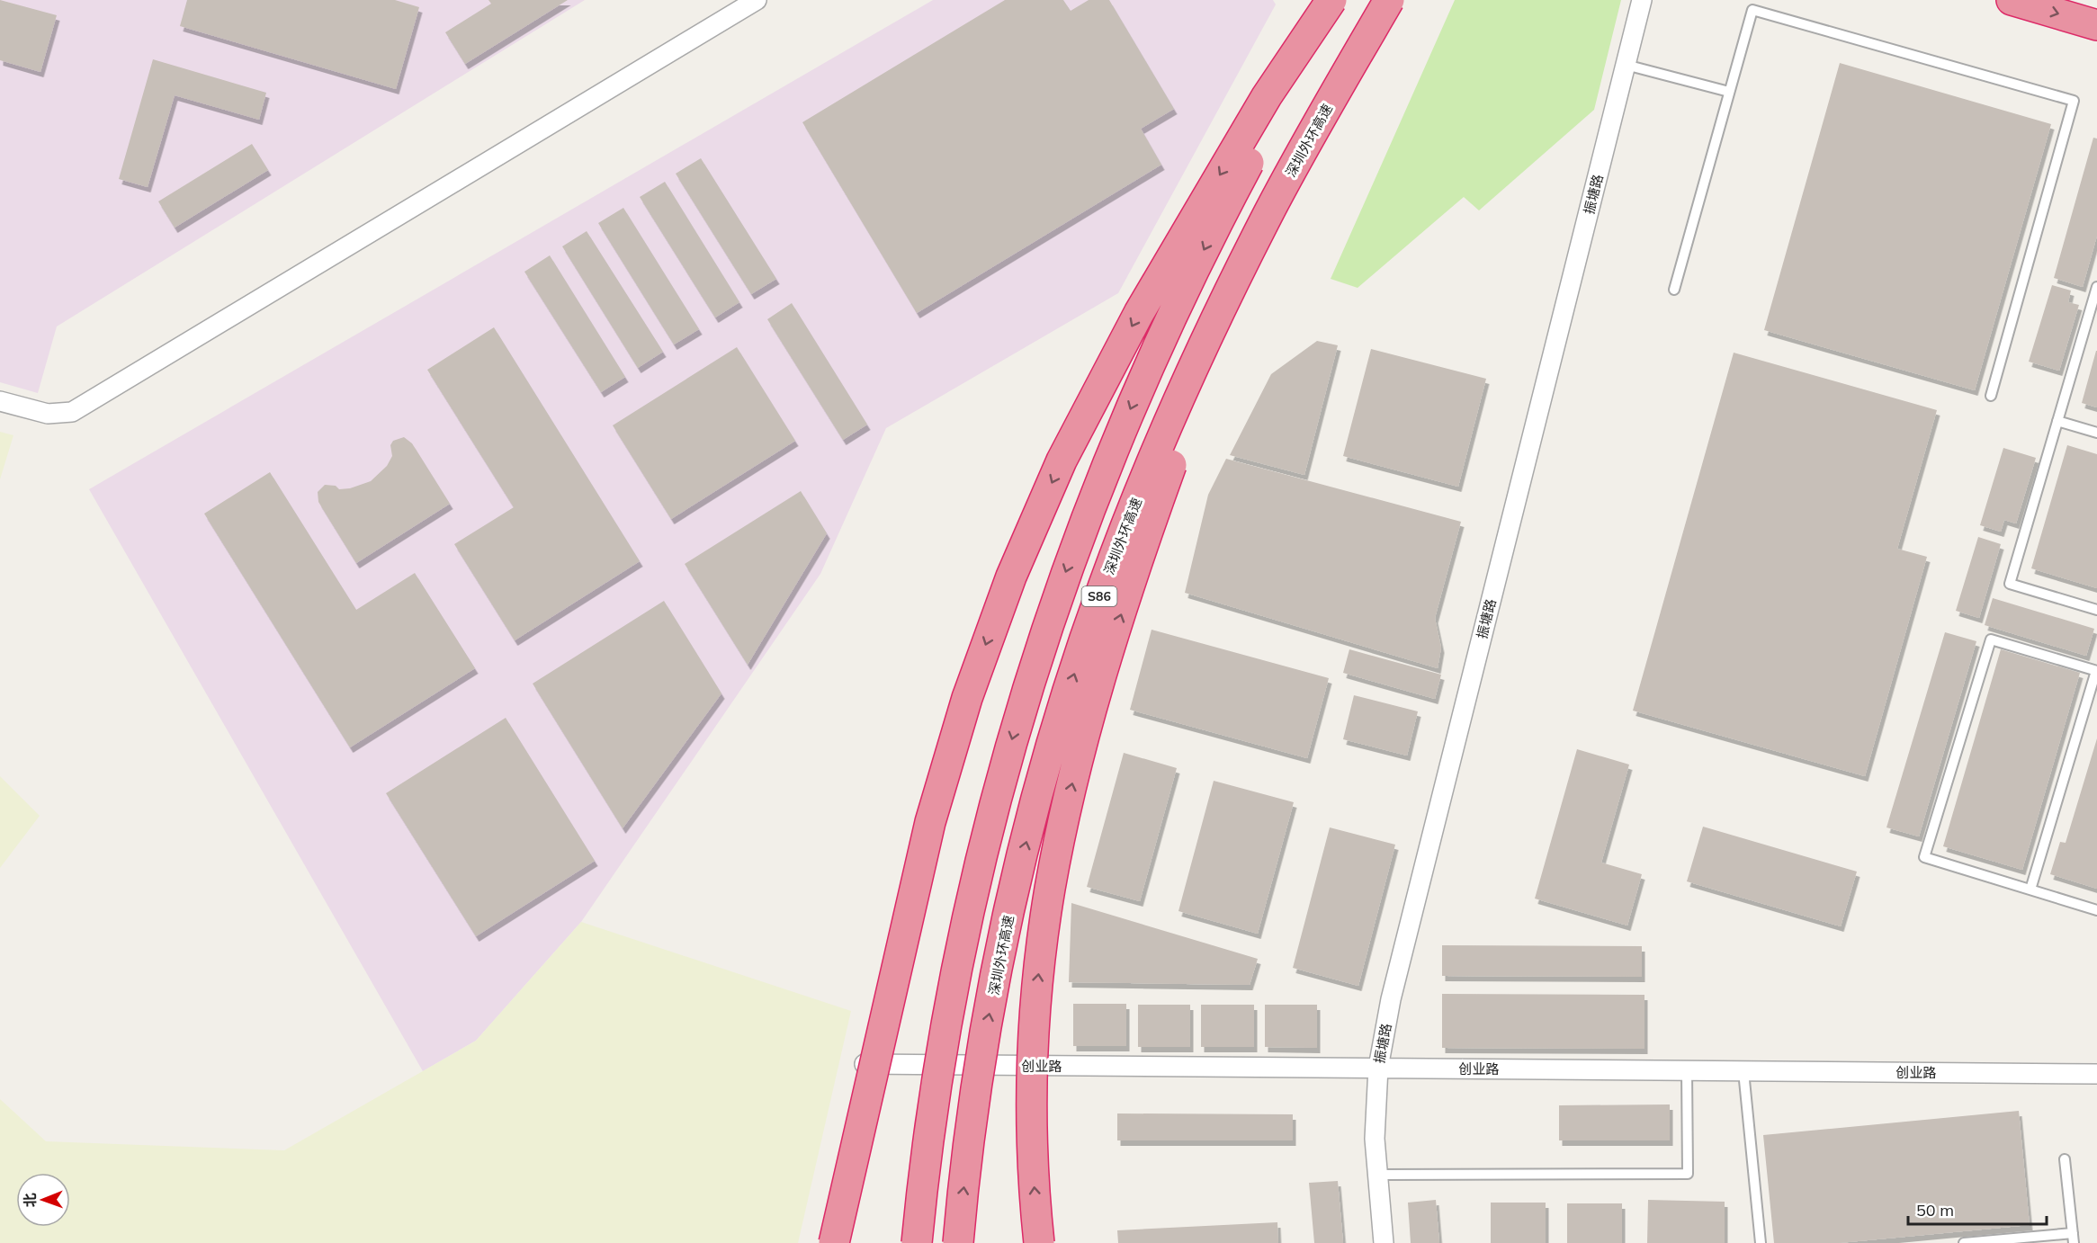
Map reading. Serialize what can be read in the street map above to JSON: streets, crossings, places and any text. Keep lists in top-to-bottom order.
{
  "streets": {
    "highway": ["深圳外环高速", "S86"],
    "street": ["振塘路", "创业路"]
  },
  "crossings": [
    ["振塘路", "创业路"]
  ],
  "scale_bar": "50 m",
  "north": "left"
}
